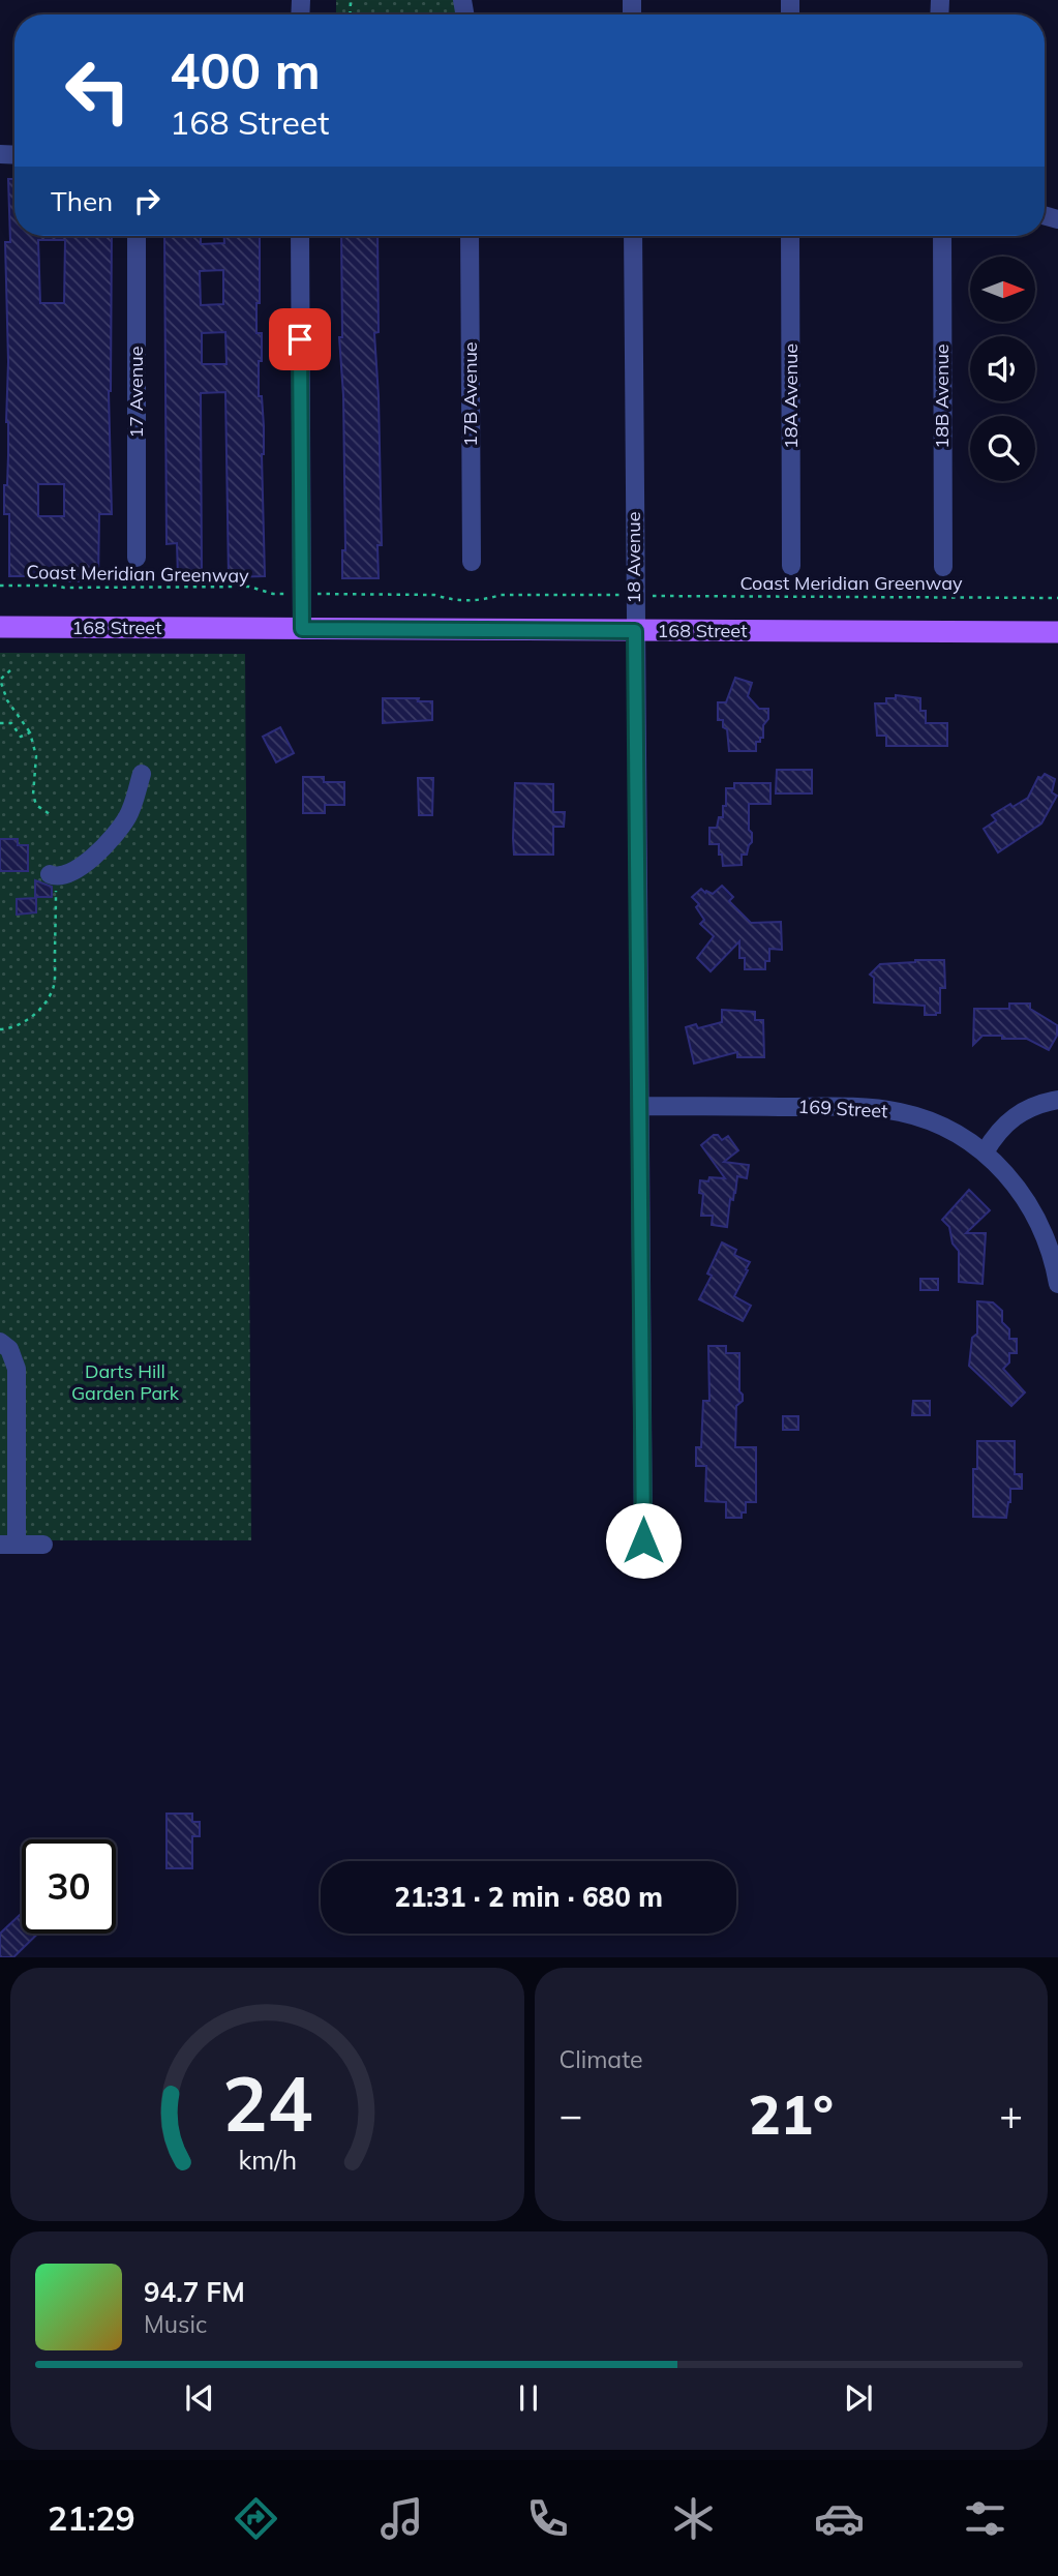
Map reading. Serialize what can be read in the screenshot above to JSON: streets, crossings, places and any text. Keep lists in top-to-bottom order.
{
  "streets": {
    "main road": ["168 Street"],
    "street": [
      "17 Avenue",
      "17B Avenue",
      "18A Avenue",
      "18B Avenue",
      "18 Avenue",
      "169 Street"
    ],
    "path": ["Coast Meridian Greenway"]
  },
  "crossings": [
    ["18 Avenue", "168 Street"],
    ["18 Avenue", "169 Street"]
  ],
  "parks": ["Darts Hill Garden Park"],
  "north": "right",
  "page": {
    "turn": ["400 m", "168 Street"],
    "then": "Then",
    "limit": "30",
    "trip": "21:31 · 2 min · 680 m",
    "tile": "Climate",
    "heat": ["−", "21°", "+"],
    "song": ["94.7 FM", "Music"],
    "tabs": "21:29",
    "gauge": ["24", "km/h"]
  }
}
